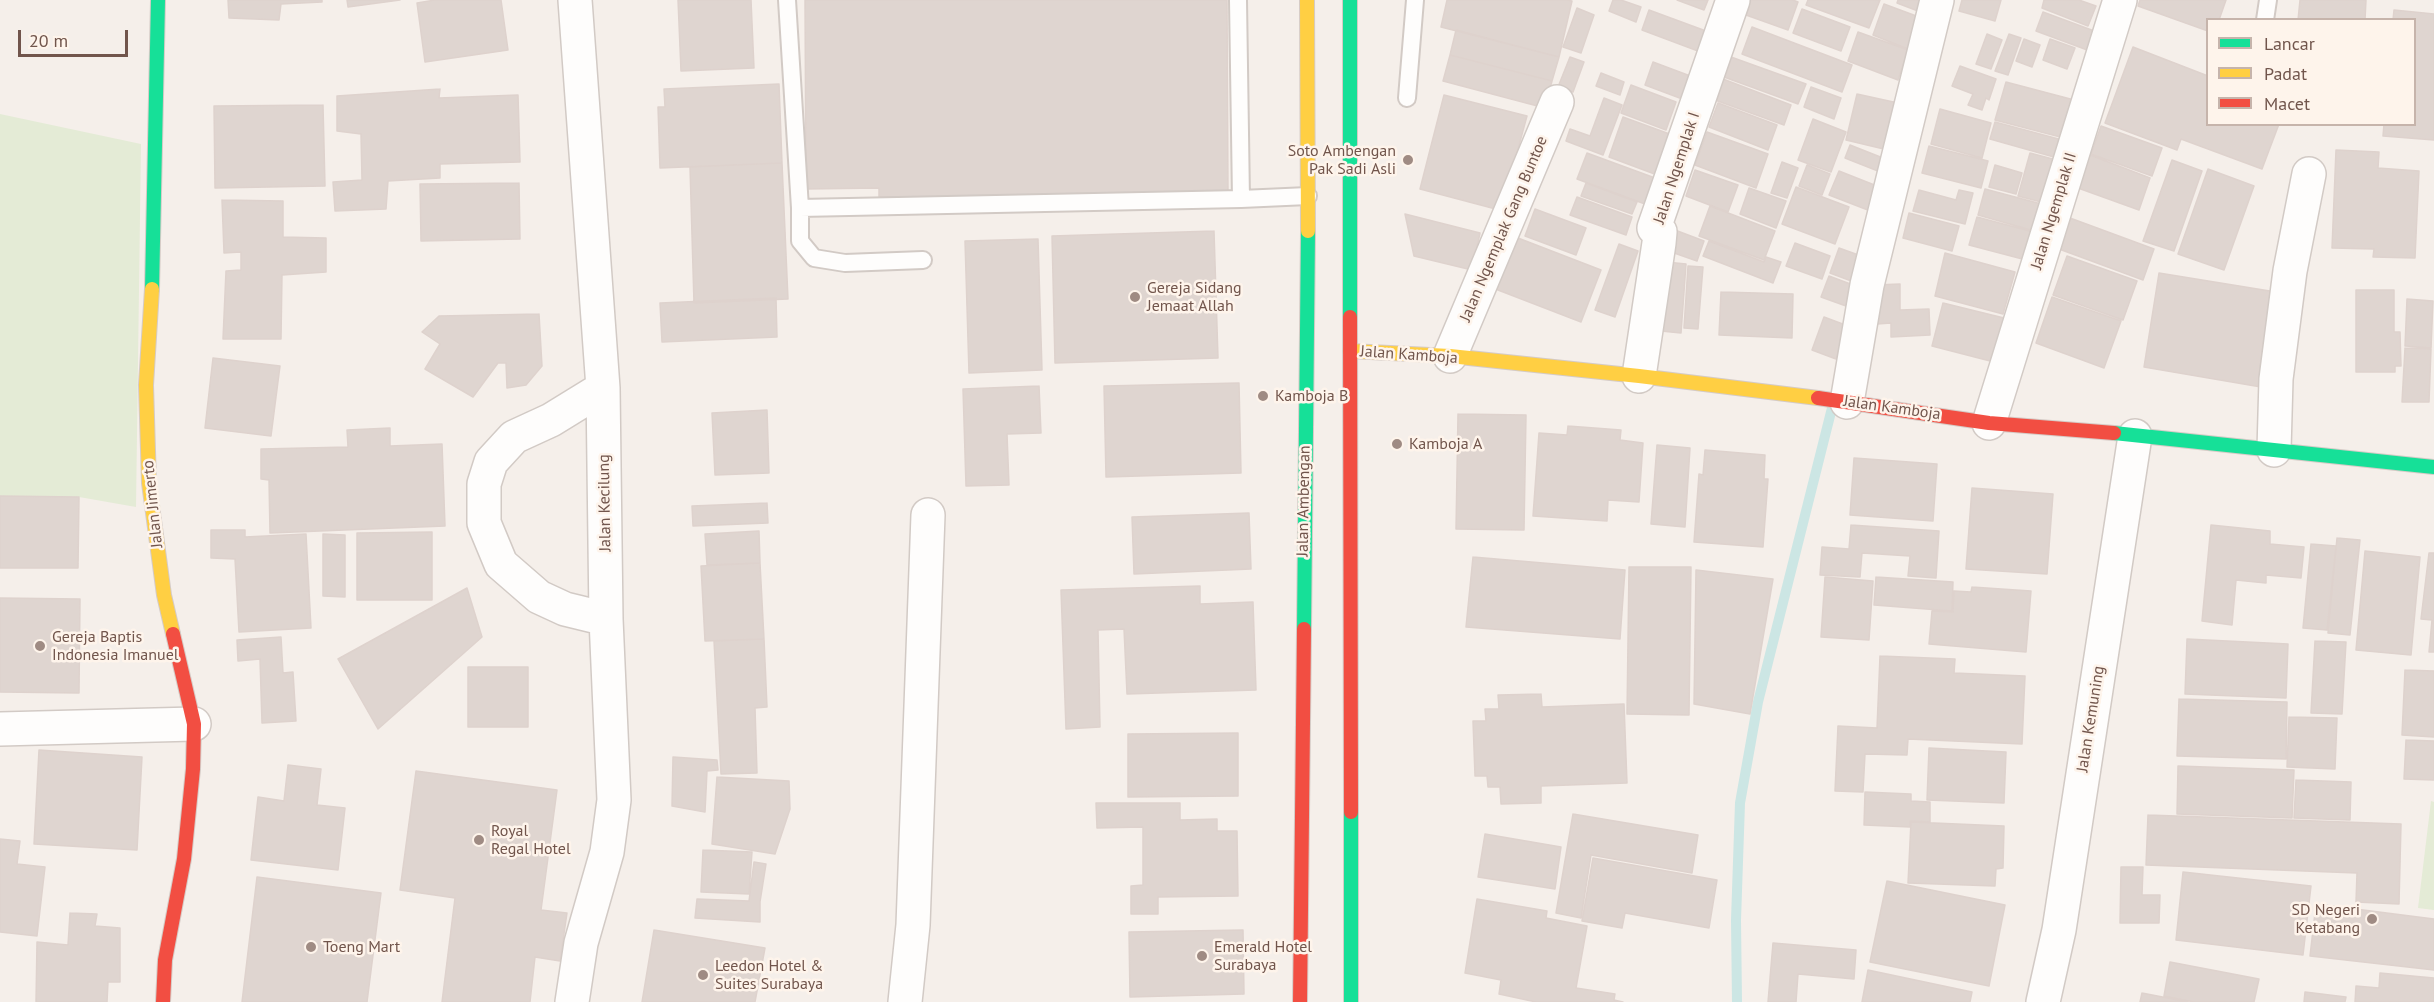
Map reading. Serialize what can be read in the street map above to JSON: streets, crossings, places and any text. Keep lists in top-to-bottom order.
{
  "streets": {
    "street": [
      "Jalan Ngemplak I",
      "Jalan Ngemplak II",
      "Jalan Ngemplak Gang Buntoe",
      "Jalan Kamboja",
      "Jalan Ambengan",
      "Jalan Kecilung",
      "Jalan Jimerto",
      "Jalan Kemuning"
    ]
  },
  "crossings": [
    ["Jalan Ngemplak I", "Jalan Kamboja"],
    ["Jalan Ngemplak II", "Jalan Kamboja"],
    ["Jalan Ngemplak Gang Buntoe", "Jalan Kamboja"],
    ["Jalan Kamboja", "Jalan Kemuning"]
  ],
  "places": [
    "Soto Ambengan Pak Sadi Asli",
    "Gereja Sidang Jemaat Allah",
    "Kamboja B",
    "Kamboja A",
    "Gereja Baptis Indonesia Imanuel",
    "Royal Regal Hotel",
    "SD Negeri Ketabang",
    "Toeng Mart",
    "Emerald Hotel Surabaya",
    "Leedon Hotel & Suites Surabaya"
  ],
  "legend": ["Lancar", "Padat", "Macet"],
  "scale_bar": "20 m"
}
